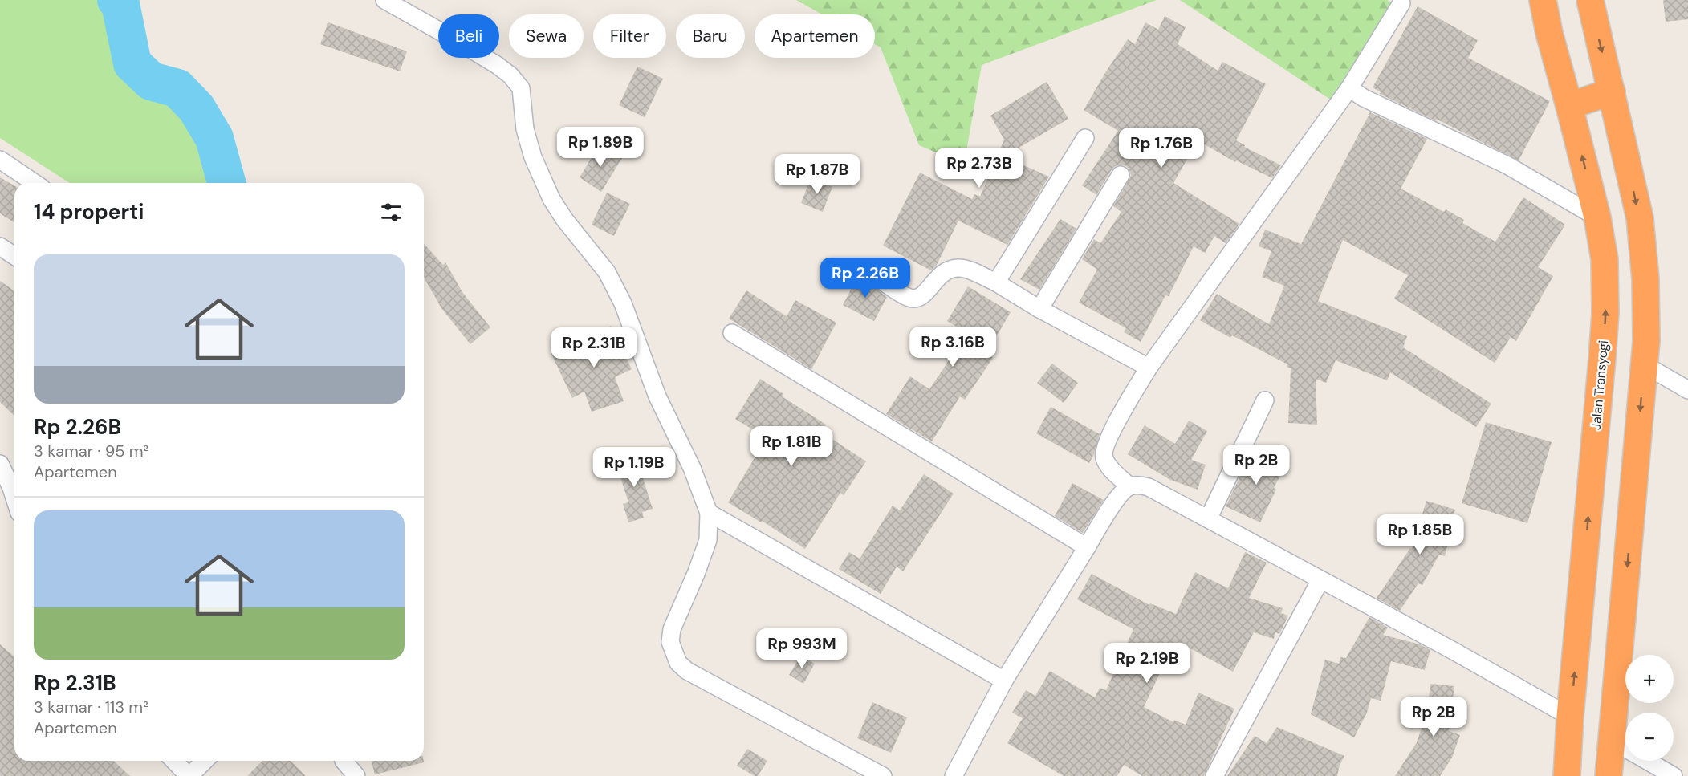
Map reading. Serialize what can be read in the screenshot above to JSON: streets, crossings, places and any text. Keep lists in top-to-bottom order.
{
  "streets": {
    "highway": ["Jalan Transyogi"]
  },
  "page": {
    "chip": [
      "Beli",
      "Sewa",
      "Filter",
      "Baru",
      "Apartemen"
    ],
    "price": [
      "Rp 1.89B",
      "Rp 1.76B",
      "Rp 2.73B",
      "Rp 1.87B",
      "Rp 2.26B",
      "Rp 3.16B",
      "Rp 2.31B",
      "Rp 1.81B",
      "Rp 2B",
      "Rp 1.19B",
      "Rp 1.85B",
      "Rp 993M",
      "Rp 2.19B",
      "Rp 2B"
    ],
    "heading": "14 properti",
    "list": [
      {
        "name": "Rp 2.26B",
        "note": "3 kamar · 95 m² · Apartemen"
      },
      {
        "name": "Rp 2.31B",
        "note": "3 kamar · 113 m² · Apartemen"
      }
    ],
    "map_buttons": ["+", "−"]
  }
}
